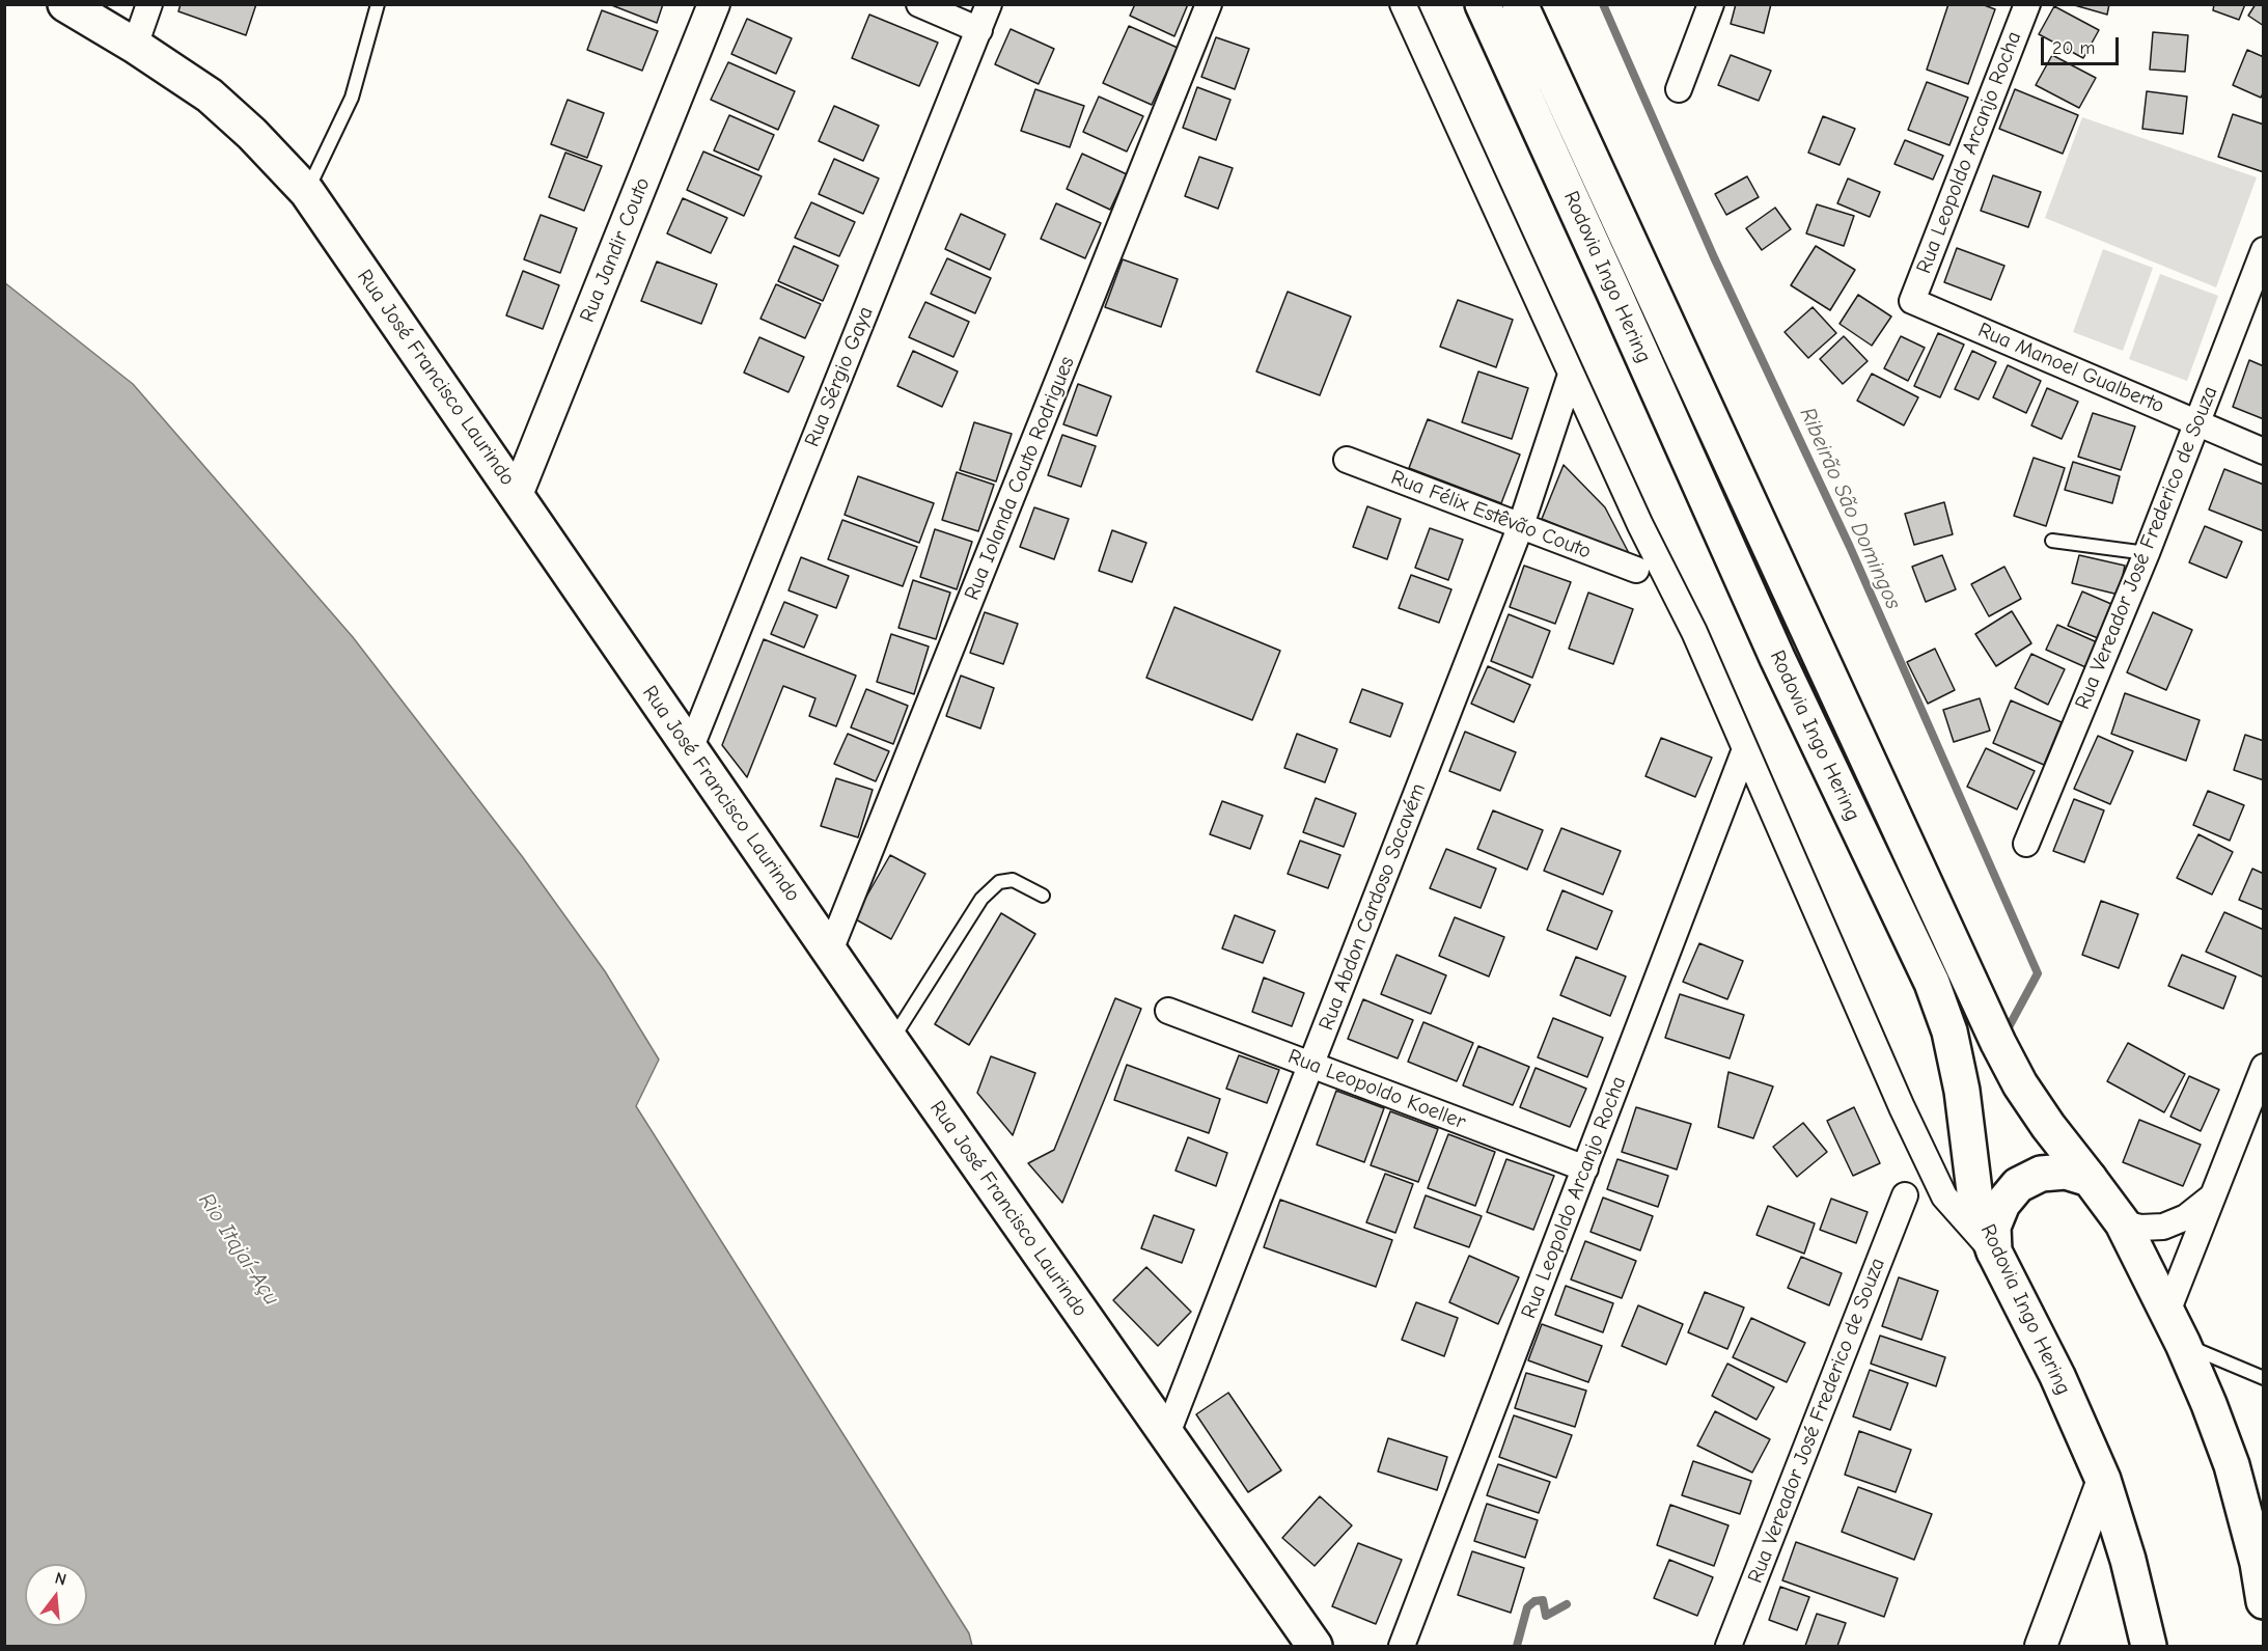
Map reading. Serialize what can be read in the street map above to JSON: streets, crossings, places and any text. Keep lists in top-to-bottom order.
{
  "streets": {
    "main road": ["Rodovia Ingo Hering", "Rua José Francisco Laurindo"],
    "street": [
      "Rua Leopoldo Arcanjo Rocha",
      "Rua Jandir Couto",
      "Rua Manoel Gualberto",
      "Rua Sérgio Gaya",
      "Rua Iolanda Couto Rodrigues",
      "Rua Félix Estêvão Couto",
      "Rua Vereador José Frederico de Souza",
      "Rua Abdon Cardoso Sacavém",
      "Rua Leopoldo Koeller"
    ]
  },
  "crossings": [
    ["Rua Leopoldo Arcanjo Rocha", "Rua Manoel Gualberto"],
    ["Rua Leopoldo Arcanjo Rocha", "Rua Leopoldo Koeller"],
    ["Rua Jandir Couto", "Rua José Francisco Laurindo"],
    ["Rua Manoel Gualberto", "Rua Vereador José Frederico de Souza"],
    ["Rua Sérgio Gaya", "Rua José Francisco Laurindo"],
    ["Rua José Francisco Laurindo", "Rua Iolanda Couto Rodrigues"],
    ["Rua José Francisco Laurindo", "Rua Abdon Cardoso Sacavém"],
    ["Rua Félix Estêvão Couto", "Rua Abdon Cardoso Sacavém"],
    ["Rua Abdon Cardoso Sacavém", "Rua Leopoldo Koeller"]
  ],
  "water": ["Ribeirão São Domingos", "Rio Itajaí-Açu"],
  "scale_bar": "20 m",
  "north": "top"
}
